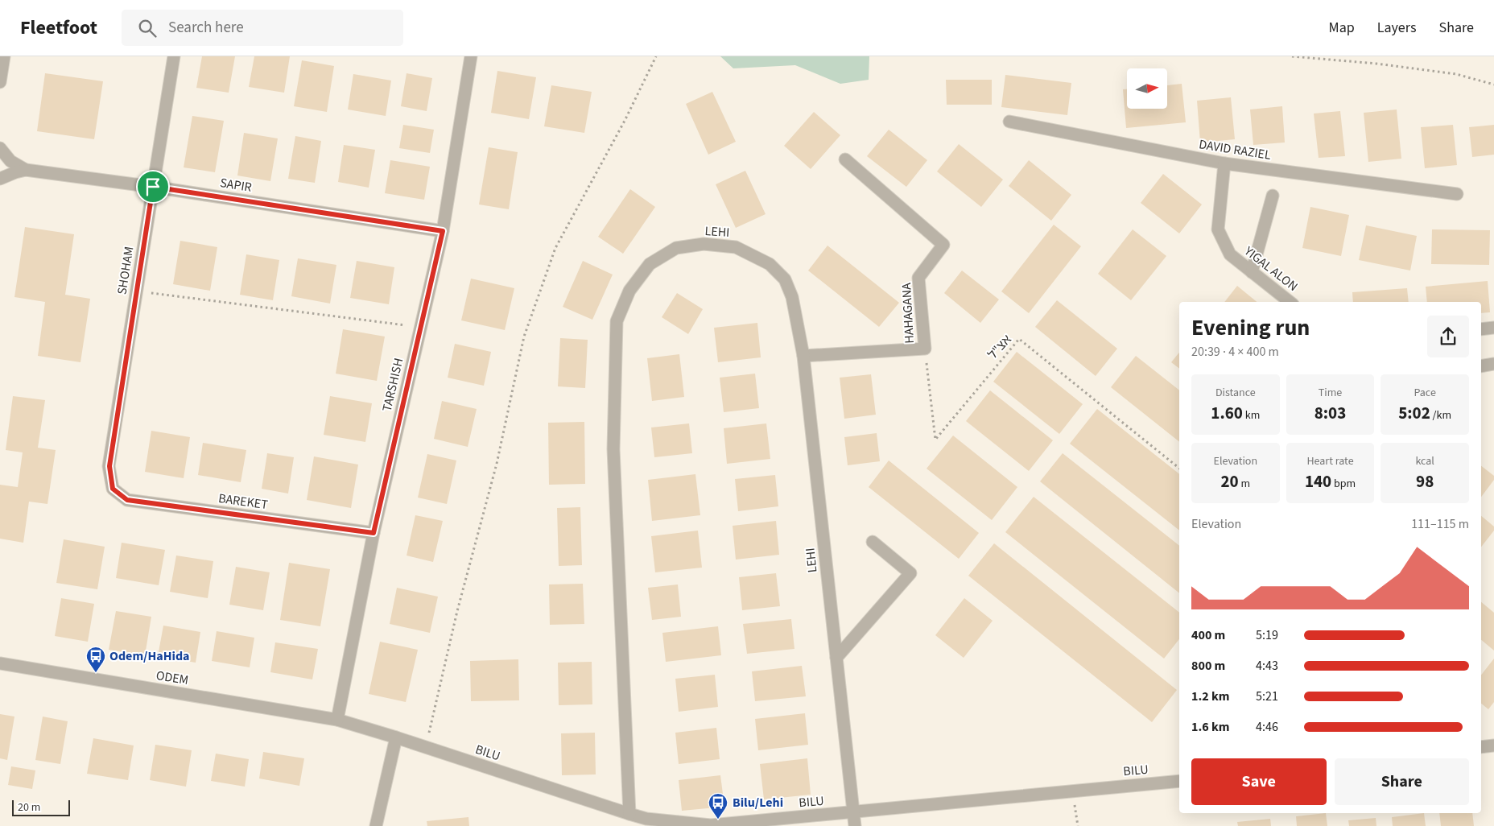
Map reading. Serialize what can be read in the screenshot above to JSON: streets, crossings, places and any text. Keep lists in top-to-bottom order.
{
  "streets": {
    "street": [
      "DAVID RAZIEL",
      "SAPIR",
      "LEHI",
      "YIGAL ALON",
      "SHOHAM",
      "HAHAGANA",
      "TARSHISH",
      "BAREKET",
      "ODEM",
      "BILU"
    ],
    "path": ["אצ\"ל"]
  },
  "crossings": [
    ["DAVID RAZIEL", "YIGAL ALON"],
    ["SAPIR", "SHOHAM"],
    ["SAPIR", "TARSHISH"],
    ["LEHI", "HAHAGANA"],
    ["LEHI", "BILU"],
    ["SHOHAM", "BAREKET"],
    ["HAHAGANA", "אצ\"ל"],
    ["TARSHISH", "BAREKET"],
    ["TARSHISH", "ODEM"],
    ["TARSHISH", "BILU"],
    ["ODEM", "BILU"]
  ],
  "places": {
    "bus stop": ["Odem/HaHida", "Bilu/Lehi"]
  },
  "scale_bar": "20 m",
  "north": "right",
  "page": {
    "header": "Fleetfoot",
    "search": "Search here",
    "nav": ["Map", "Layers", "Share"],
    "heading": ["Evening run", "20:39 · 4 × 400 m"],
    "stats": [
      ["Distance", "1.60 km"],
      ["Time", "8:03"],
      ["Pace", "5:02 /km"],
      ["Elevation", "20 m"],
      ["Heart rate", "140 bpm"],
      ["kcal", "98"]
    ],
    "chart": ["Elevation", "111–115 m"],
    "list": [
      {
        "name": "400 m",
        "note": "5:19"
      },
      {
        "name": "800 m",
        "note": "4:43"
      },
      {
        "name": "1.2 km",
        "note": "5:21"
      },
      {
        "name": "1.6 km",
        "note": "4:46"
      }
    ],
    "buttons": ["Save", "Share"],
    "scale": "20 m"
  }
}
